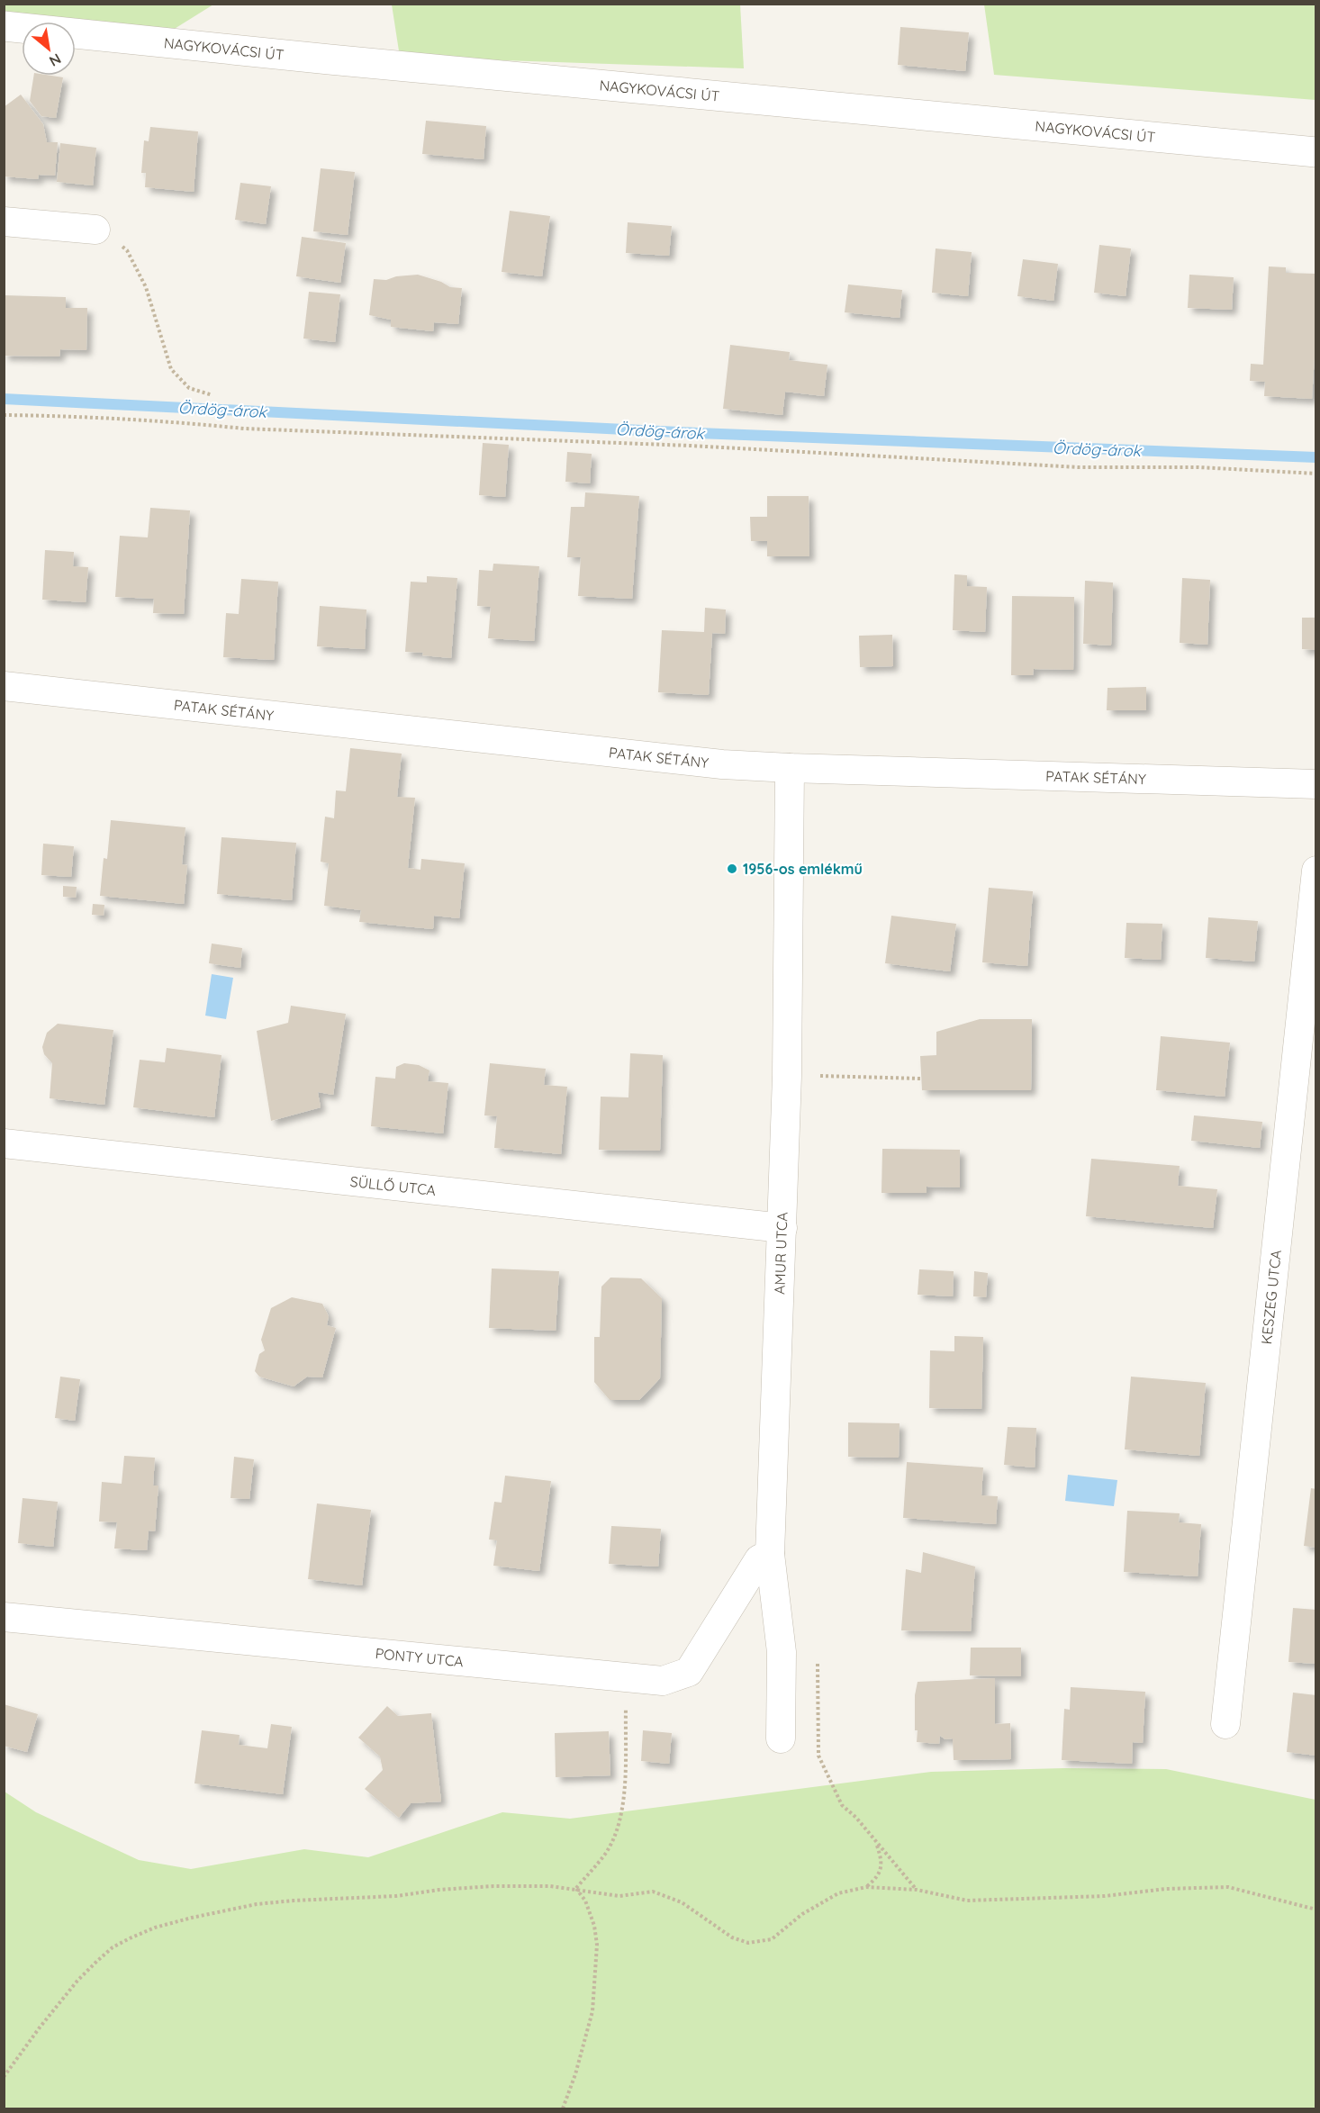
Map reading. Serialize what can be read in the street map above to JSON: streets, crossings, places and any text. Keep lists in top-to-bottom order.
{
  "streets": {
    "street": [
      "NAGYKOVÁCSI ÚT",
      "PATAK SÉTÁNY",
      "SÜLLŐ UTCA",
      "AMUR UTCA",
      "KESZEG UTCA",
      "PONTY UTCA"
    ]
  },
  "crossings": [
    ["PATAK SÉTÁNY", "AMUR UTCA"],
    ["SÜLLŐ UTCA", "AMUR UTCA"],
    ["AMUR UTCA", "PONTY UTCA"]
  ],
  "water": ["Ördög-árok"],
  "places": ["1956-os emlékmű"],
  "north": "bottom right"
}
